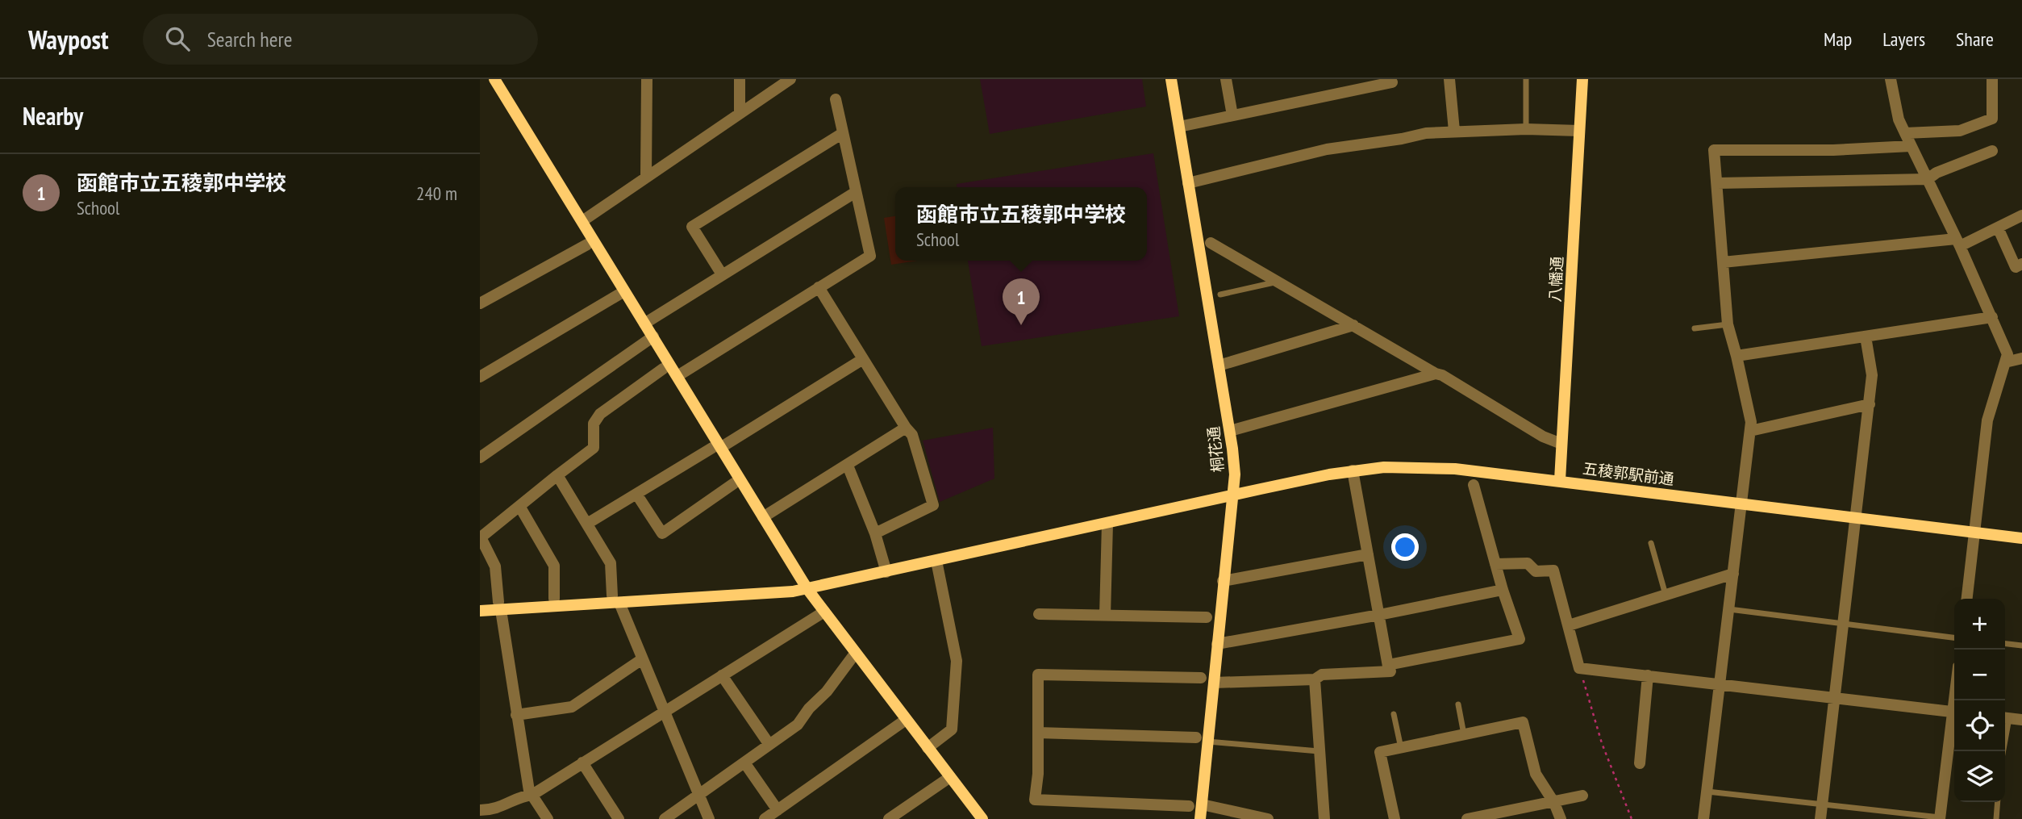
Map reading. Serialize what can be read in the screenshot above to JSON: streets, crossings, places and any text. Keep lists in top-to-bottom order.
{
  "streets": {
    "street": ["八幡通", "桐花通", "五稜郭駅前通"]
  },
  "crossings": [
    ["八幡通", "五稜郭駅前通"],
    ["桐花通", "五稜郭駅前通"]
  ],
  "page": {
    "header": "Waypost",
    "search": "Search here",
    "nav": ["Map", "Layers", "Share"],
    "heading": "Nearby",
    "list": [
      {
        "mark": "1",
        "name": "函館市立五稜郭中学校",
        "note": "School",
        "value": "240 m"
      }
    ],
    "popup": ["函館市立五稜郭中学校", "School"],
    "pins": "1",
    "map_buttons": ["+", "−"]
  }
}
